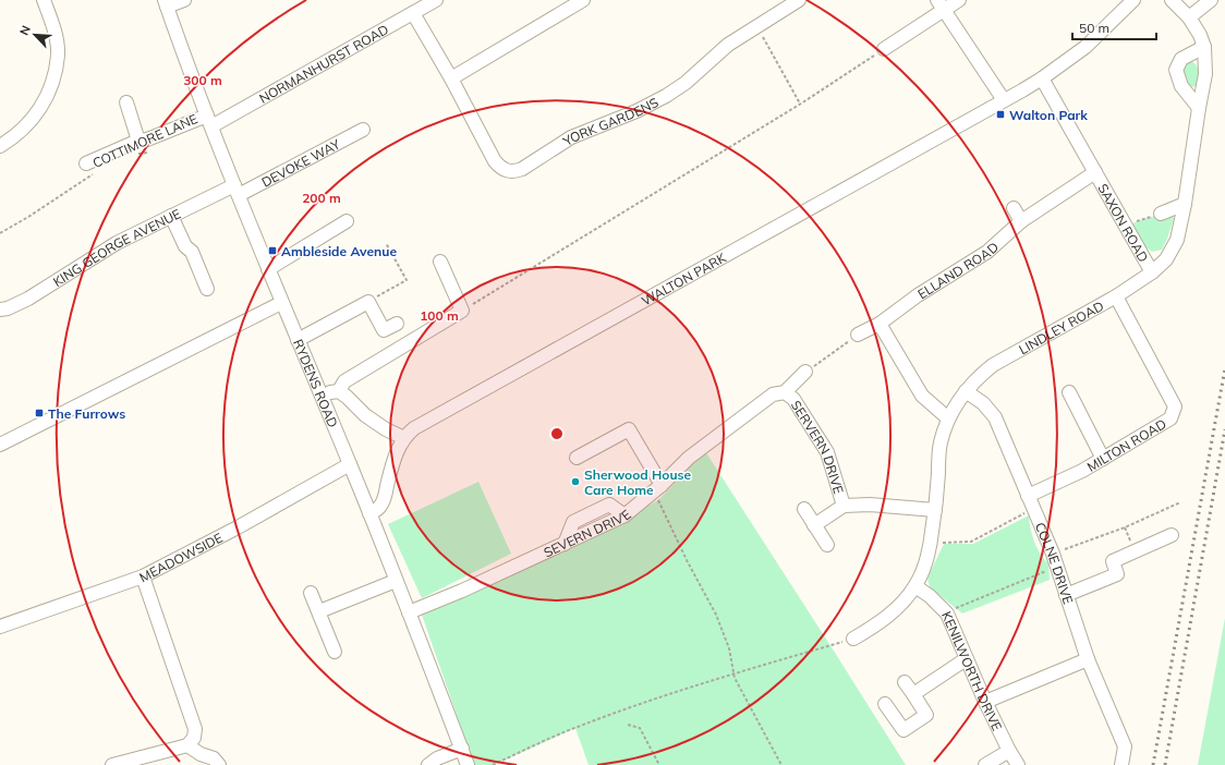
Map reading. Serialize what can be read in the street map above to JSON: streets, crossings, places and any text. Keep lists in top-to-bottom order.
{
  "streets": {
    "street": [
      "NORMANHURST ROAD",
      "YORK GARDENS",
      "DEVOKE WAY",
      "SAXON ROAD",
      "KING GEORGE AVENUE",
      "ELLAND ROAD",
      "WALTON PARK",
      "LINDLEY ROAD",
      "RYDENS ROAD",
      "MILTON ROAD",
      "SERVERN DRIVE",
      "SEVERN DRIVE",
      "MEADOWSIDE",
      "COLNE DRIVE",
      "KENILWORTH DRIVE"
    ],
    "path": ["COTTIMORE LANE"]
  },
  "crossings": [
    ["NORMANHURST ROAD", "YORK GARDENS"],
    ["NORMANHURST ROAD", "COTTIMORE LANE"],
    ["NORMANHURST ROAD", "RYDENS ROAD"],
    ["DEVOKE WAY", "KING GEORGE AVENUE"],
    ["DEVOKE WAY", "RYDENS ROAD"],
    ["SAXON ROAD", "ELLAND ROAD"],
    ["SAXON ROAD", "WALTON PARK"],
    ["SAXON ROAD", "LINDLEY ROAD"],
    ["KING GEORGE AVENUE", "RYDENS ROAD"],
    ["WALTON PARK", "RYDENS ROAD"],
    ["LINDLEY ROAD", "MILTON ROAD"],
    ["LINDLEY ROAD", "SERVERN DRIVE"],
    ["LINDLEY ROAD", "COLNE DRIVE"],
    ["LINDLEY ROAD", "KENILWORTH DRIVE"],
    ["RYDENS ROAD", "SEVERN DRIVE"],
    ["RYDENS ROAD", "MEADOWSIDE"],
    ["MILTON ROAD", "COLNE DRIVE"],
    ["SERVERN DRIVE", "SEVERN DRIVE"]
  ],
  "places": {
    "transit": ["Walton Park", "Ambleside Avenue", "The Furrows"],
    "other": ["Sherwood House Care Home"]
  },
  "scale_bar": "50 m",
  "north": "top left",
  "rings": ["300 m", "200 m", "100 m"]
}
